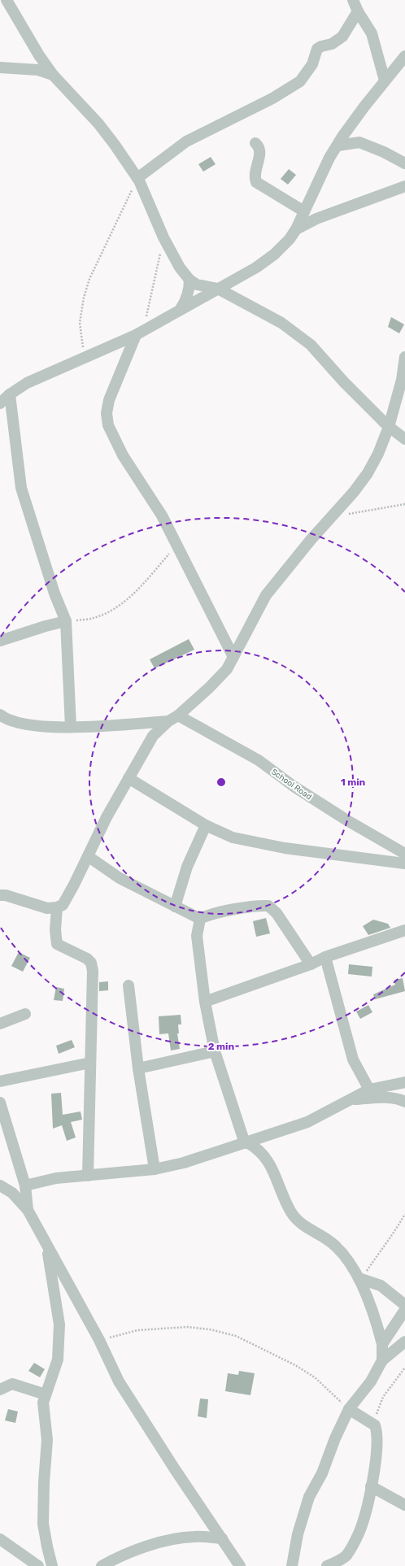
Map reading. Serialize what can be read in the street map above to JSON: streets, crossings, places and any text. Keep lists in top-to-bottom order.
{
  "streets": {
    "street": ["School Road"]
  },
  "rings": ["1 min", "2 min"]
}
